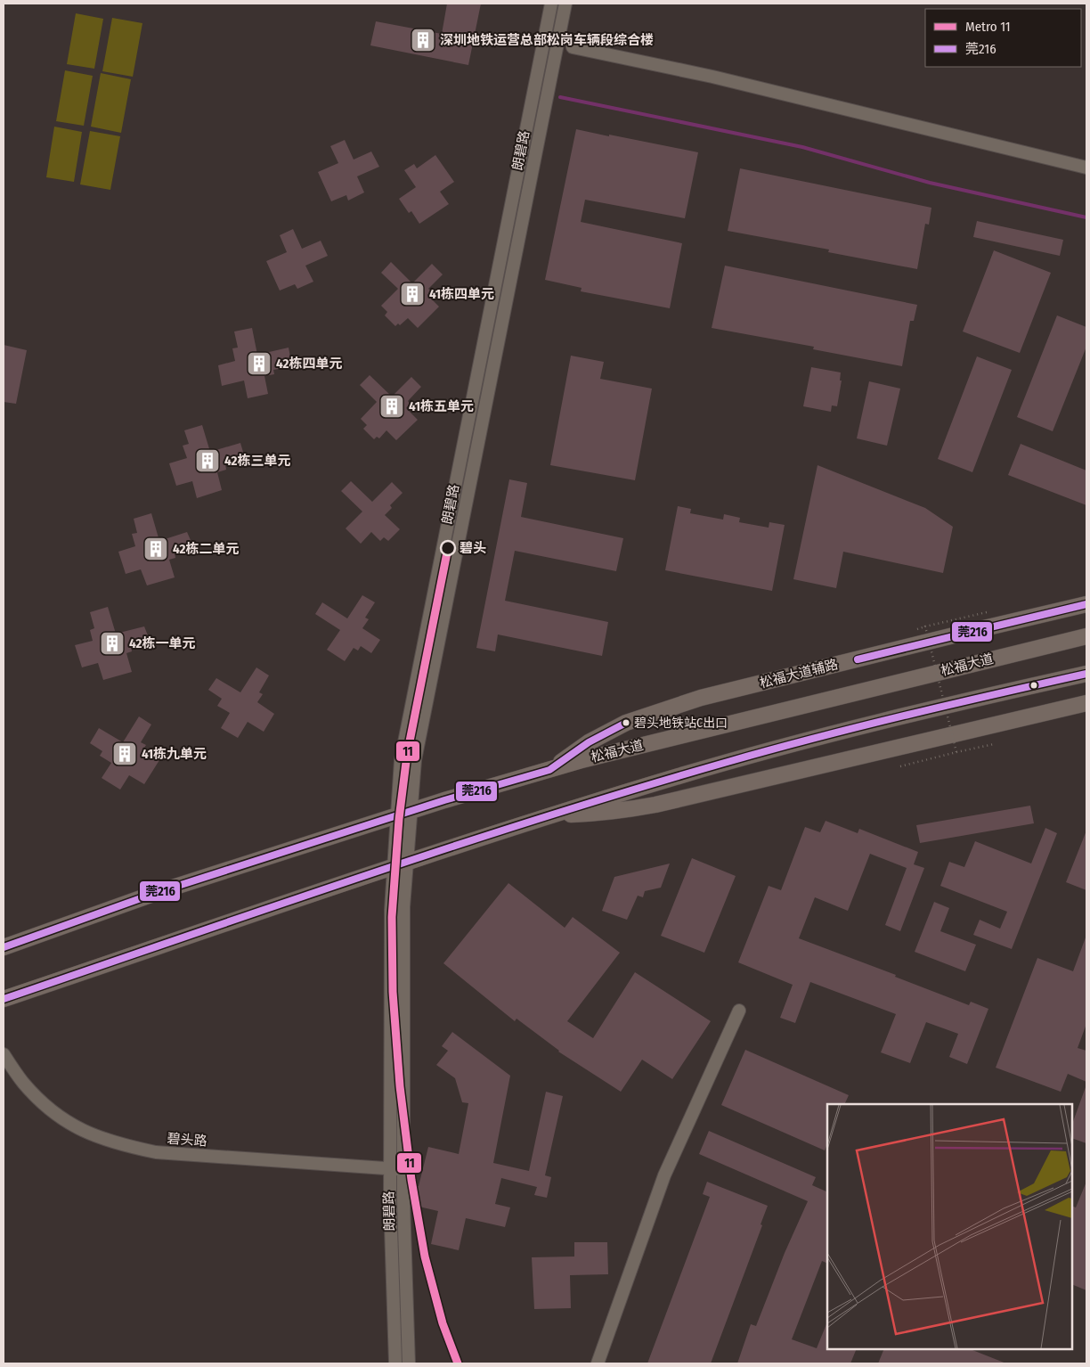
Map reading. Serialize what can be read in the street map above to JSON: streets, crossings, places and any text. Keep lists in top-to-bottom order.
{
  "streets": {
    "main road": ["松福大道", "松福大道辅路"],
    "street": ["朗碧路", "碧头路"]
  },
  "crossings": [
    ["朗碧路", "松福大道"],
    ["朗碧路", "碧头路"],
    ["松福大道", "松福大道辅路"]
  ],
  "places": {
    "building": [
      "深圳地铁运营总部松岗车辆段综合楼",
      "41栋四单元",
      "42栋四单元",
      "41栋五单元",
      "42栋三单元",
      "42栋二单元",
      "42栋一单元",
      "41栋九单元"
    ],
    "other": ["碧头", "碧头地铁站C出口"]
  },
  "lines": ["metro line 11", "transit line 莞216"],
  "legend": ["Metro 11", "莞216"]
}
